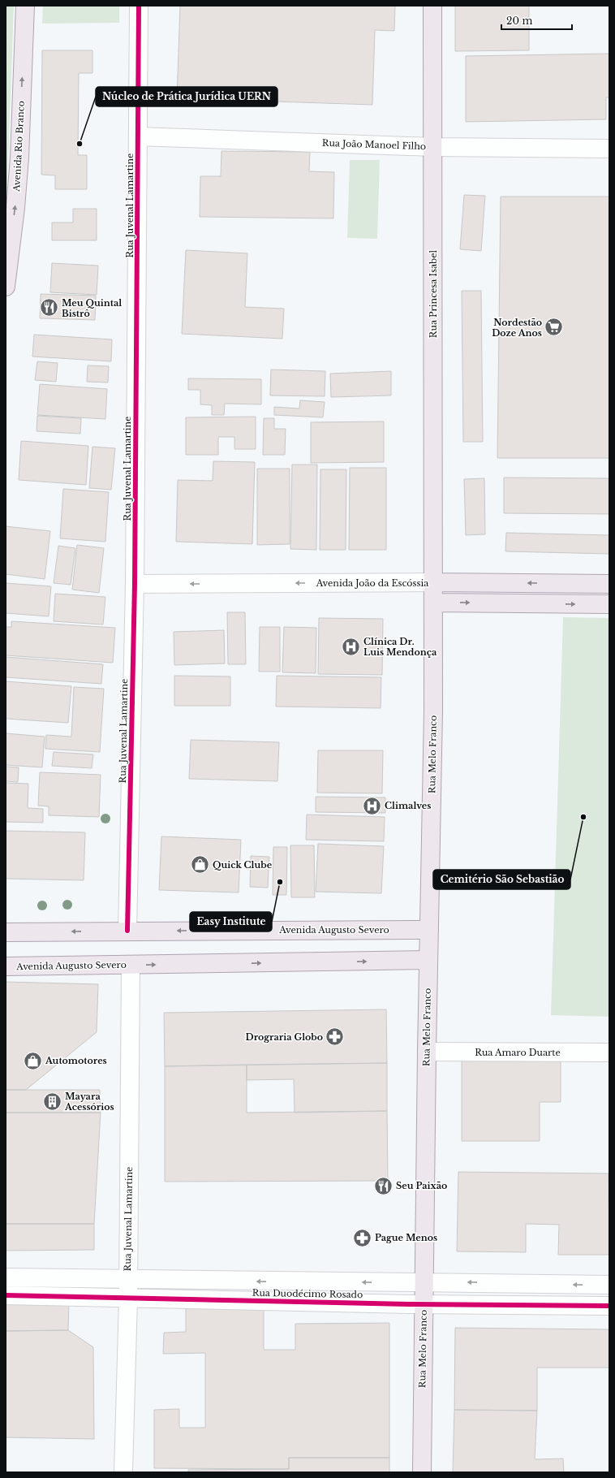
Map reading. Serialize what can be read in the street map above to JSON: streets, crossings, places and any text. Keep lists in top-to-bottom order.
{
  "streets": {
    "main road": [
      "Avenida Rio Branco",
      "Rua Princesa Isabel",
      "Avenida João da Escóssia",
      "Rua Melo Franco",
      "Avenida Augusto Severo"
    ],
    "street": [
      "Rua João Manoel Filho",
      "Rua Juvenal Lamartine",
      "Rua Amaro Duarte",
      "Rua Duodécimo Rosado"
    ]
  },
  "crossings": [
    ["Rua João Manoel Filho", "Rua Juvenal Lamartine"],
    ["Rua João Manoel Filho", "Rua Princesa Isabel"],
    ["Rua Juvenal Lamartine", "Avenida João da Escóssia"],
    ["Rua Juvenal Lamartine", "Avenida Augusto Severo"],
    ["Rua Juvenal Lamartine", "Rua Duodécimo Rosado"],
    ["Rua Princesa Isabel", "Avenida João da Escóssia"],
    ["Rua Princesa Isabel", "Rua Melo Franco"],
    ["Avenida João da Escóssia", "Rua Melo Franco"],
    ["Rua Melo Franco", "Avenida Augusto Severo"],
    ["Rua Melo Franco", "Rua Amaro Duarte"],
    ["Rua Melo Franco", "Rua Duodécimo Rosado"]
  ],
  "one_way": ["Avenida Rio Branco", "Avenida João da Escóssia"],
  "places": {
    "other": ["Núcleo de Prática Jurídica UERN", "Cemitério São Sebastião", "Easy Institute"],
    "restaurant": ["Meu Quintal Bistrô", "Seu Paixão"],
    "supermarket": ["Nordestão Doze Anos"],
    "hospital": ["Clínica Dr. Luis Mendonça", "Climalves"],
    "shop": ["Quick Clube", "Automotores"],
    "pharmacy": ["Drograria Globo", "Pague Menos"],
    "building": ["Mayara Acessórios"]
  },
  "scale_bar": "20 m"
}
